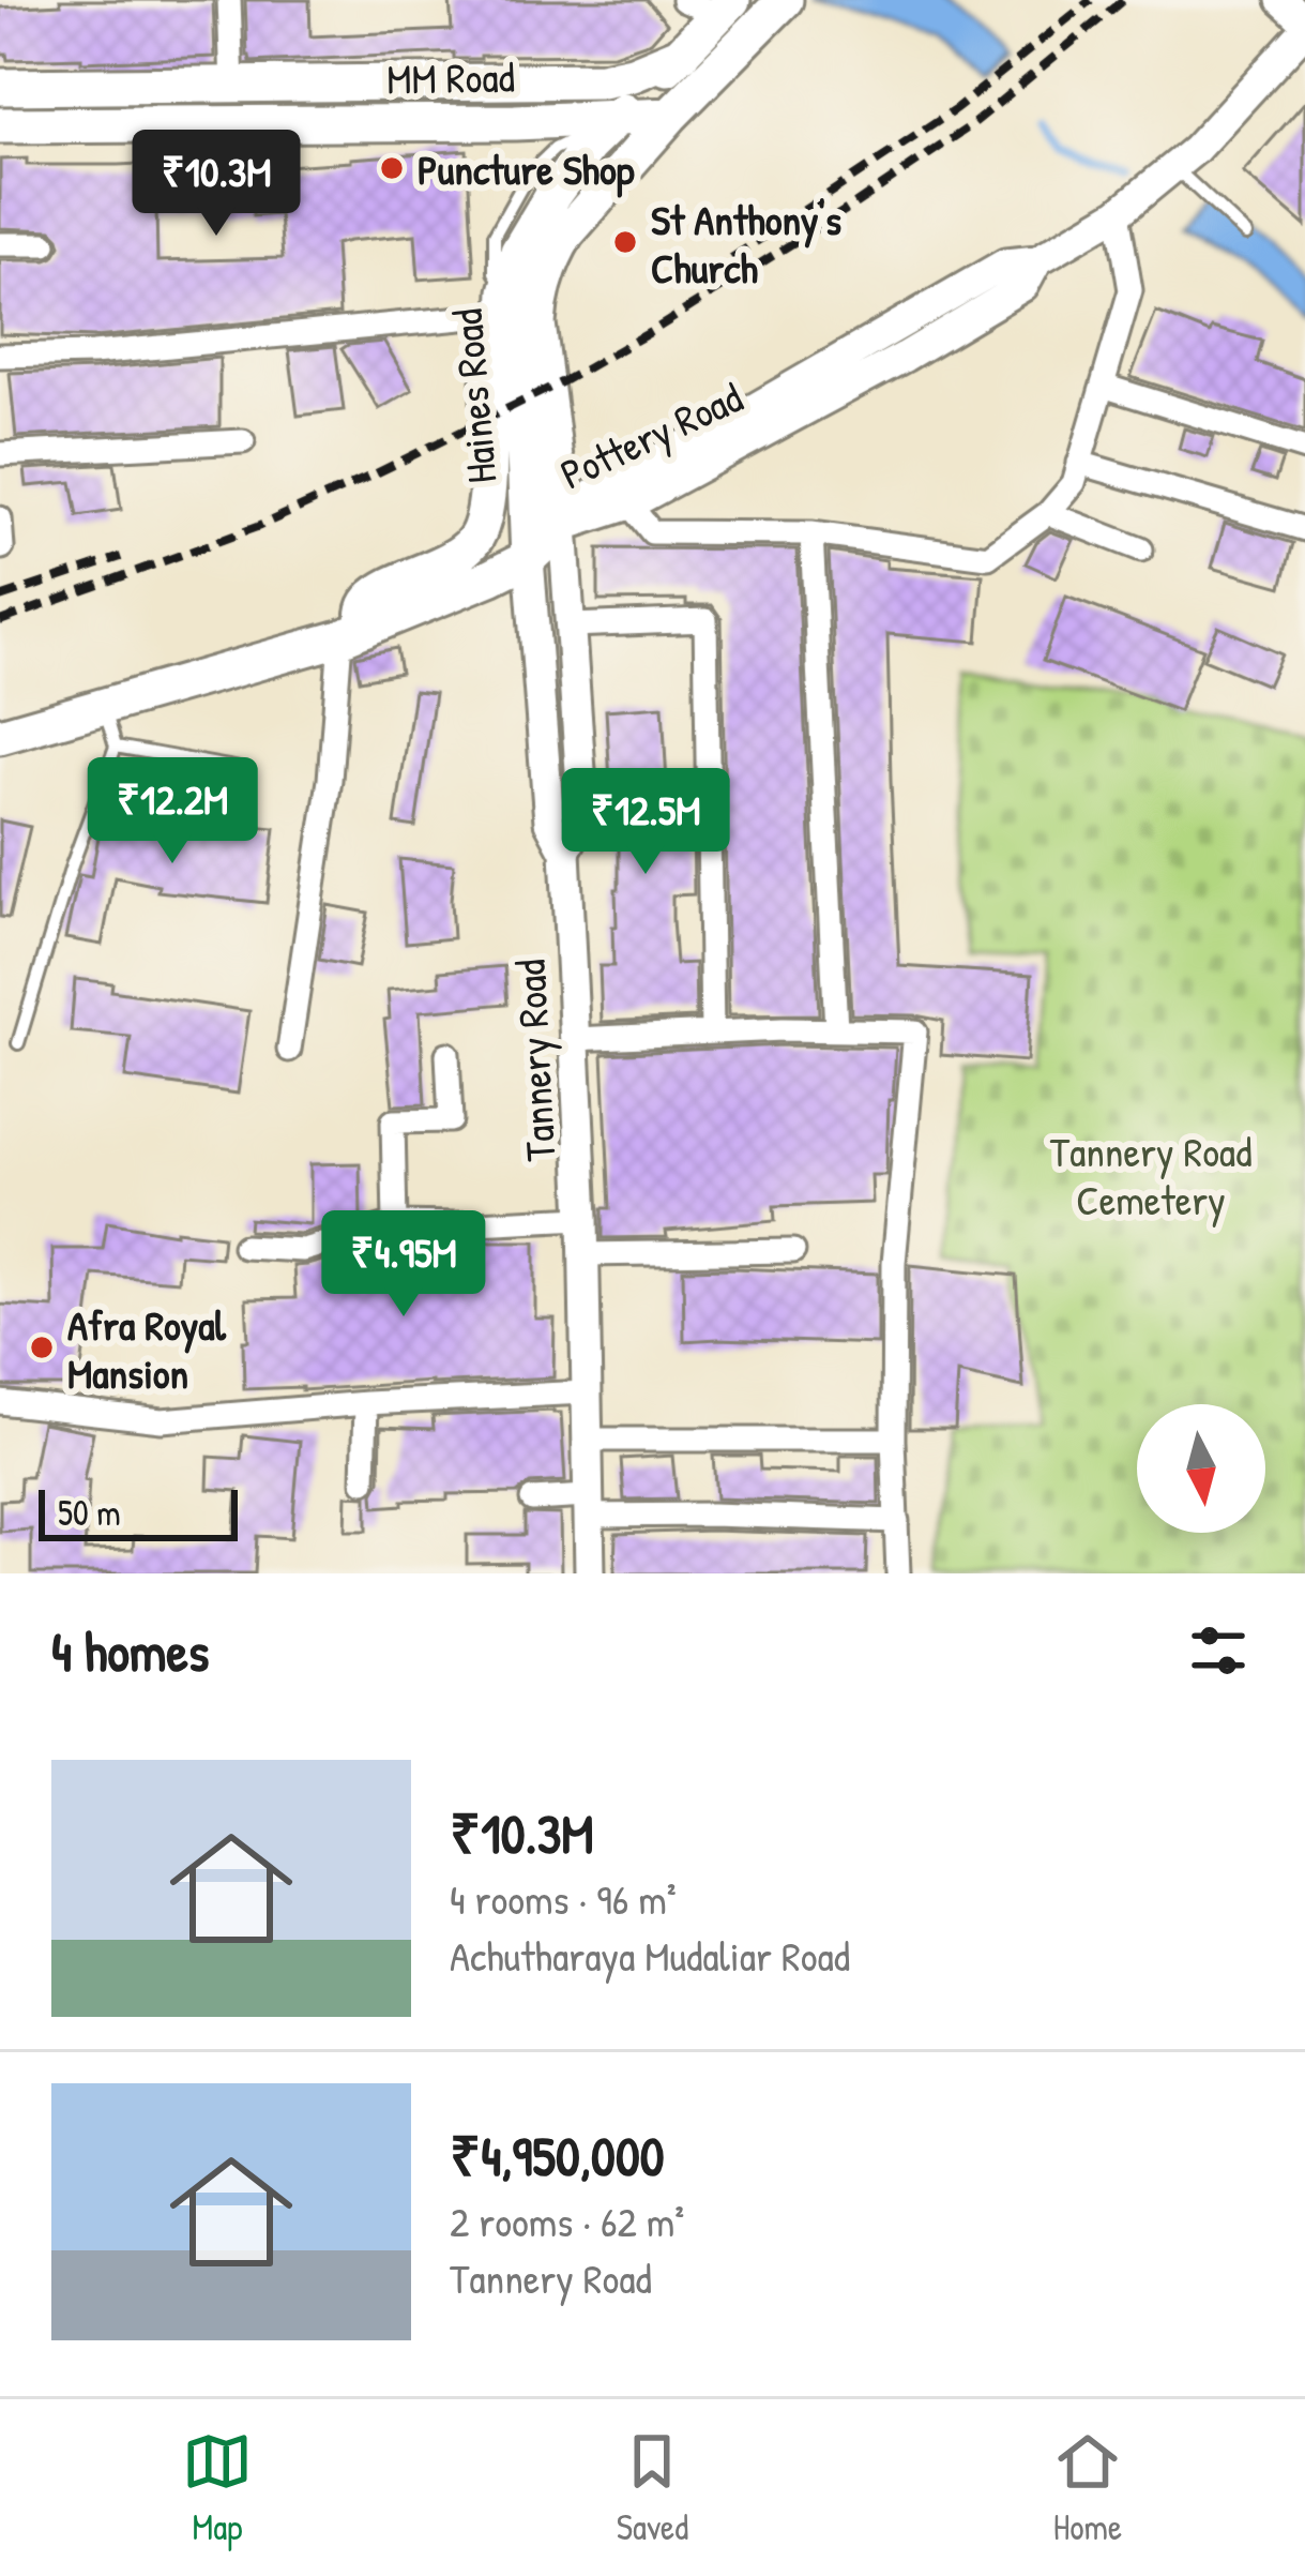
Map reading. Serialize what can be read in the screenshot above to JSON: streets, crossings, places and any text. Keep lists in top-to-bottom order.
{
  "streets": {
    "main road": ["MM Road", "Haines Road"],
    "street": ["Pottery Road", "Tannery Road"]
  },
  "crossings": [
    ["MM Road", "Haines Road"],
    ["Haines Road", "Pottery Road"],
    ["Haines Road", "Tannery Road"],
    ["Pottery Road", "Tannery Road"]
  ],
  "parks": ["Tannery Road Cemetery"],
  "places": ["Puncture Shop", "St Anthony's Church", "Afra Royal Mansion"],
  "scale_bar": "50 m",
  "north": "bottom",
  "page": {
    "price": [
      "₹10.3M",
      "₹12.2M",
      "₹12.5M",
      "₹4.95M"
    ],
    "scale": "50 m",
    "heading": "4 homes",
    "list": [
      {
        "name": "₹10.3M",
        "note": "4 rooms · 96 m² · Achutharaya Mudaliar Road"
      },
      {
        "name": "₹4,950,000",
        "note": "2 rooms · 62 m² · Tannery Road"
      }
    ],
    "tabs": ["Map", "Saved", "Home"]
  }
}
